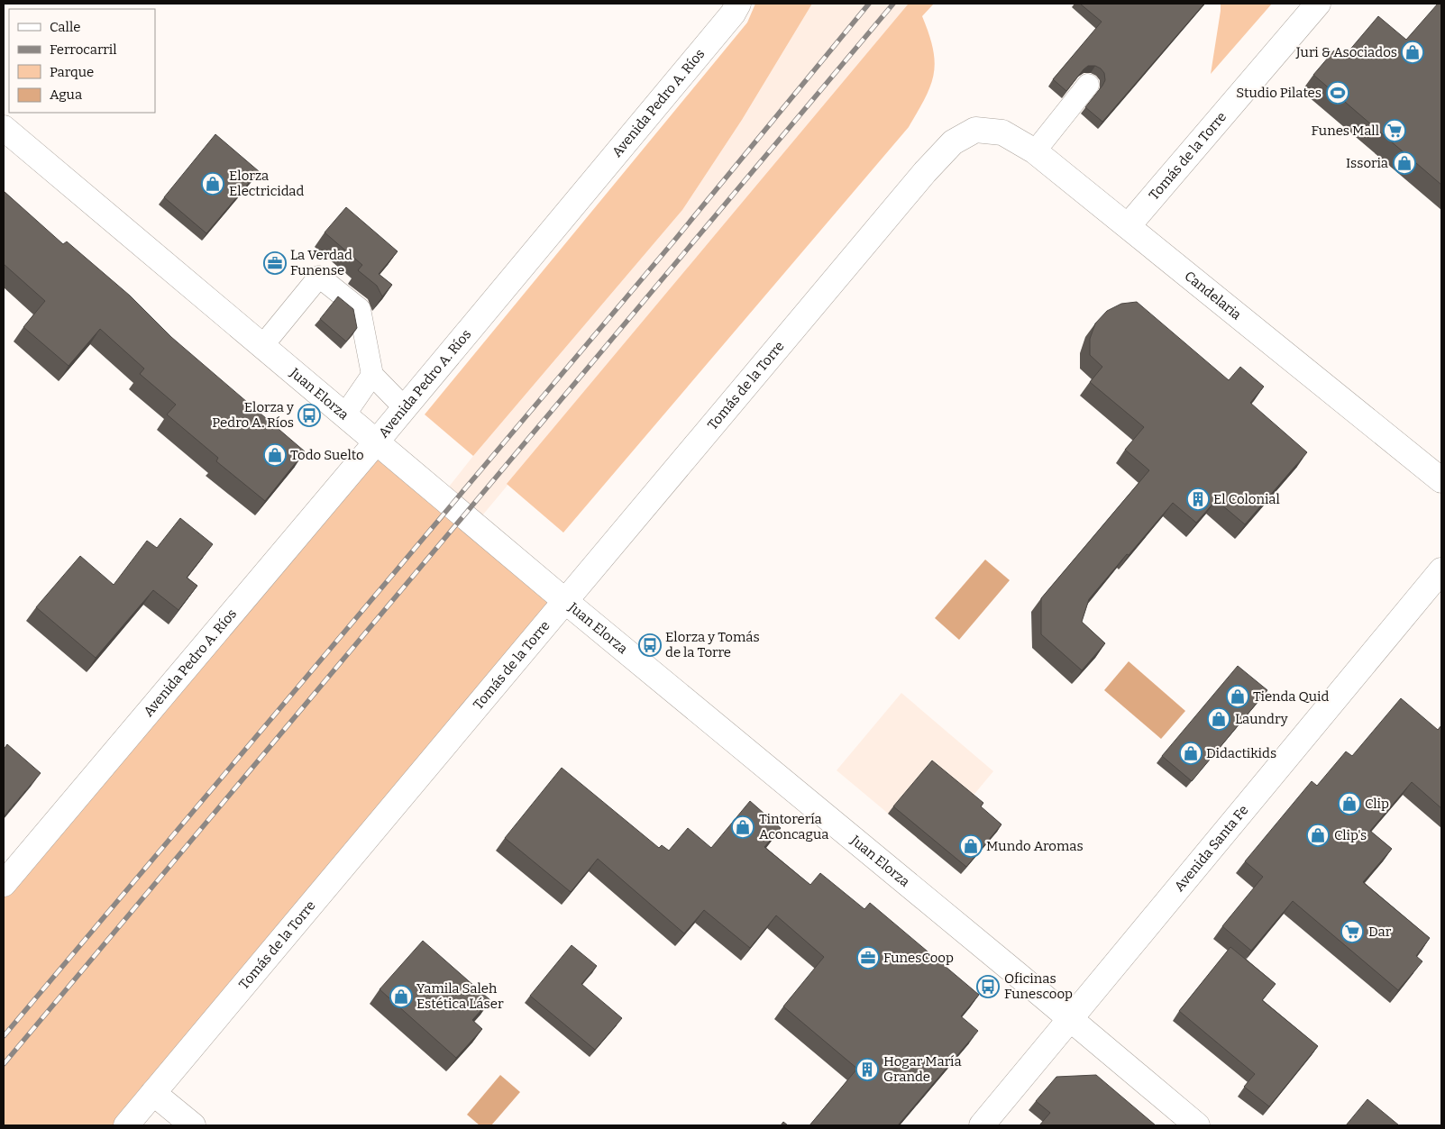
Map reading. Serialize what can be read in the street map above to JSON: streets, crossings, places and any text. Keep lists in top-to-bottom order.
{
  "streets": {
    "street": [
      "Avenida Pedro A. Ríos",
      "Tomás de la Torre",
      "Candelaria",
      "Juan Elorza",
      "Avenida Santa Fe"
    ]
  },
  "crossings": [
    ["Avenida Pedro A. Ríos", "Juan Elorza"],
    ["Tomás de la Torre", "Candelaria"],
    ["Tomás de la Torre", "Juan Elorza"],
    ["Juan Elorza", "Avenida Santa Fe"]
  ],
  "places": {
    "shop": [
      "Juri & Asociados",
      "Issoria",
      "Elorza Electricidad",
      "Todo Suelto",
      "Tienda Quid",
      "Laundry",
      "Didactikids",
      "Clip",
      "Tintorería Aconcagua",
      "Clip's",
      "Mundo Aromas",
      "Yamila Saleh Estética Láser"
    ],
    "sports": ["Studio Pilates"],
    "supermarket": ["Funes Mall", "Dar"],
    "office": ["La Verdad Funense", "FunesCoop"],
    "bus stop": ["Elorza y Pedro A. Ríos", "Elorza y Tomás de la Torre", "Oficinas Funescoop"],
    "building": ["El Colonial", "Hogar María Grande"]
  },
  "legend": [
    "Calle",
    "Ferrocarril",
    "Parque",
    "Agua"
  ]
}
